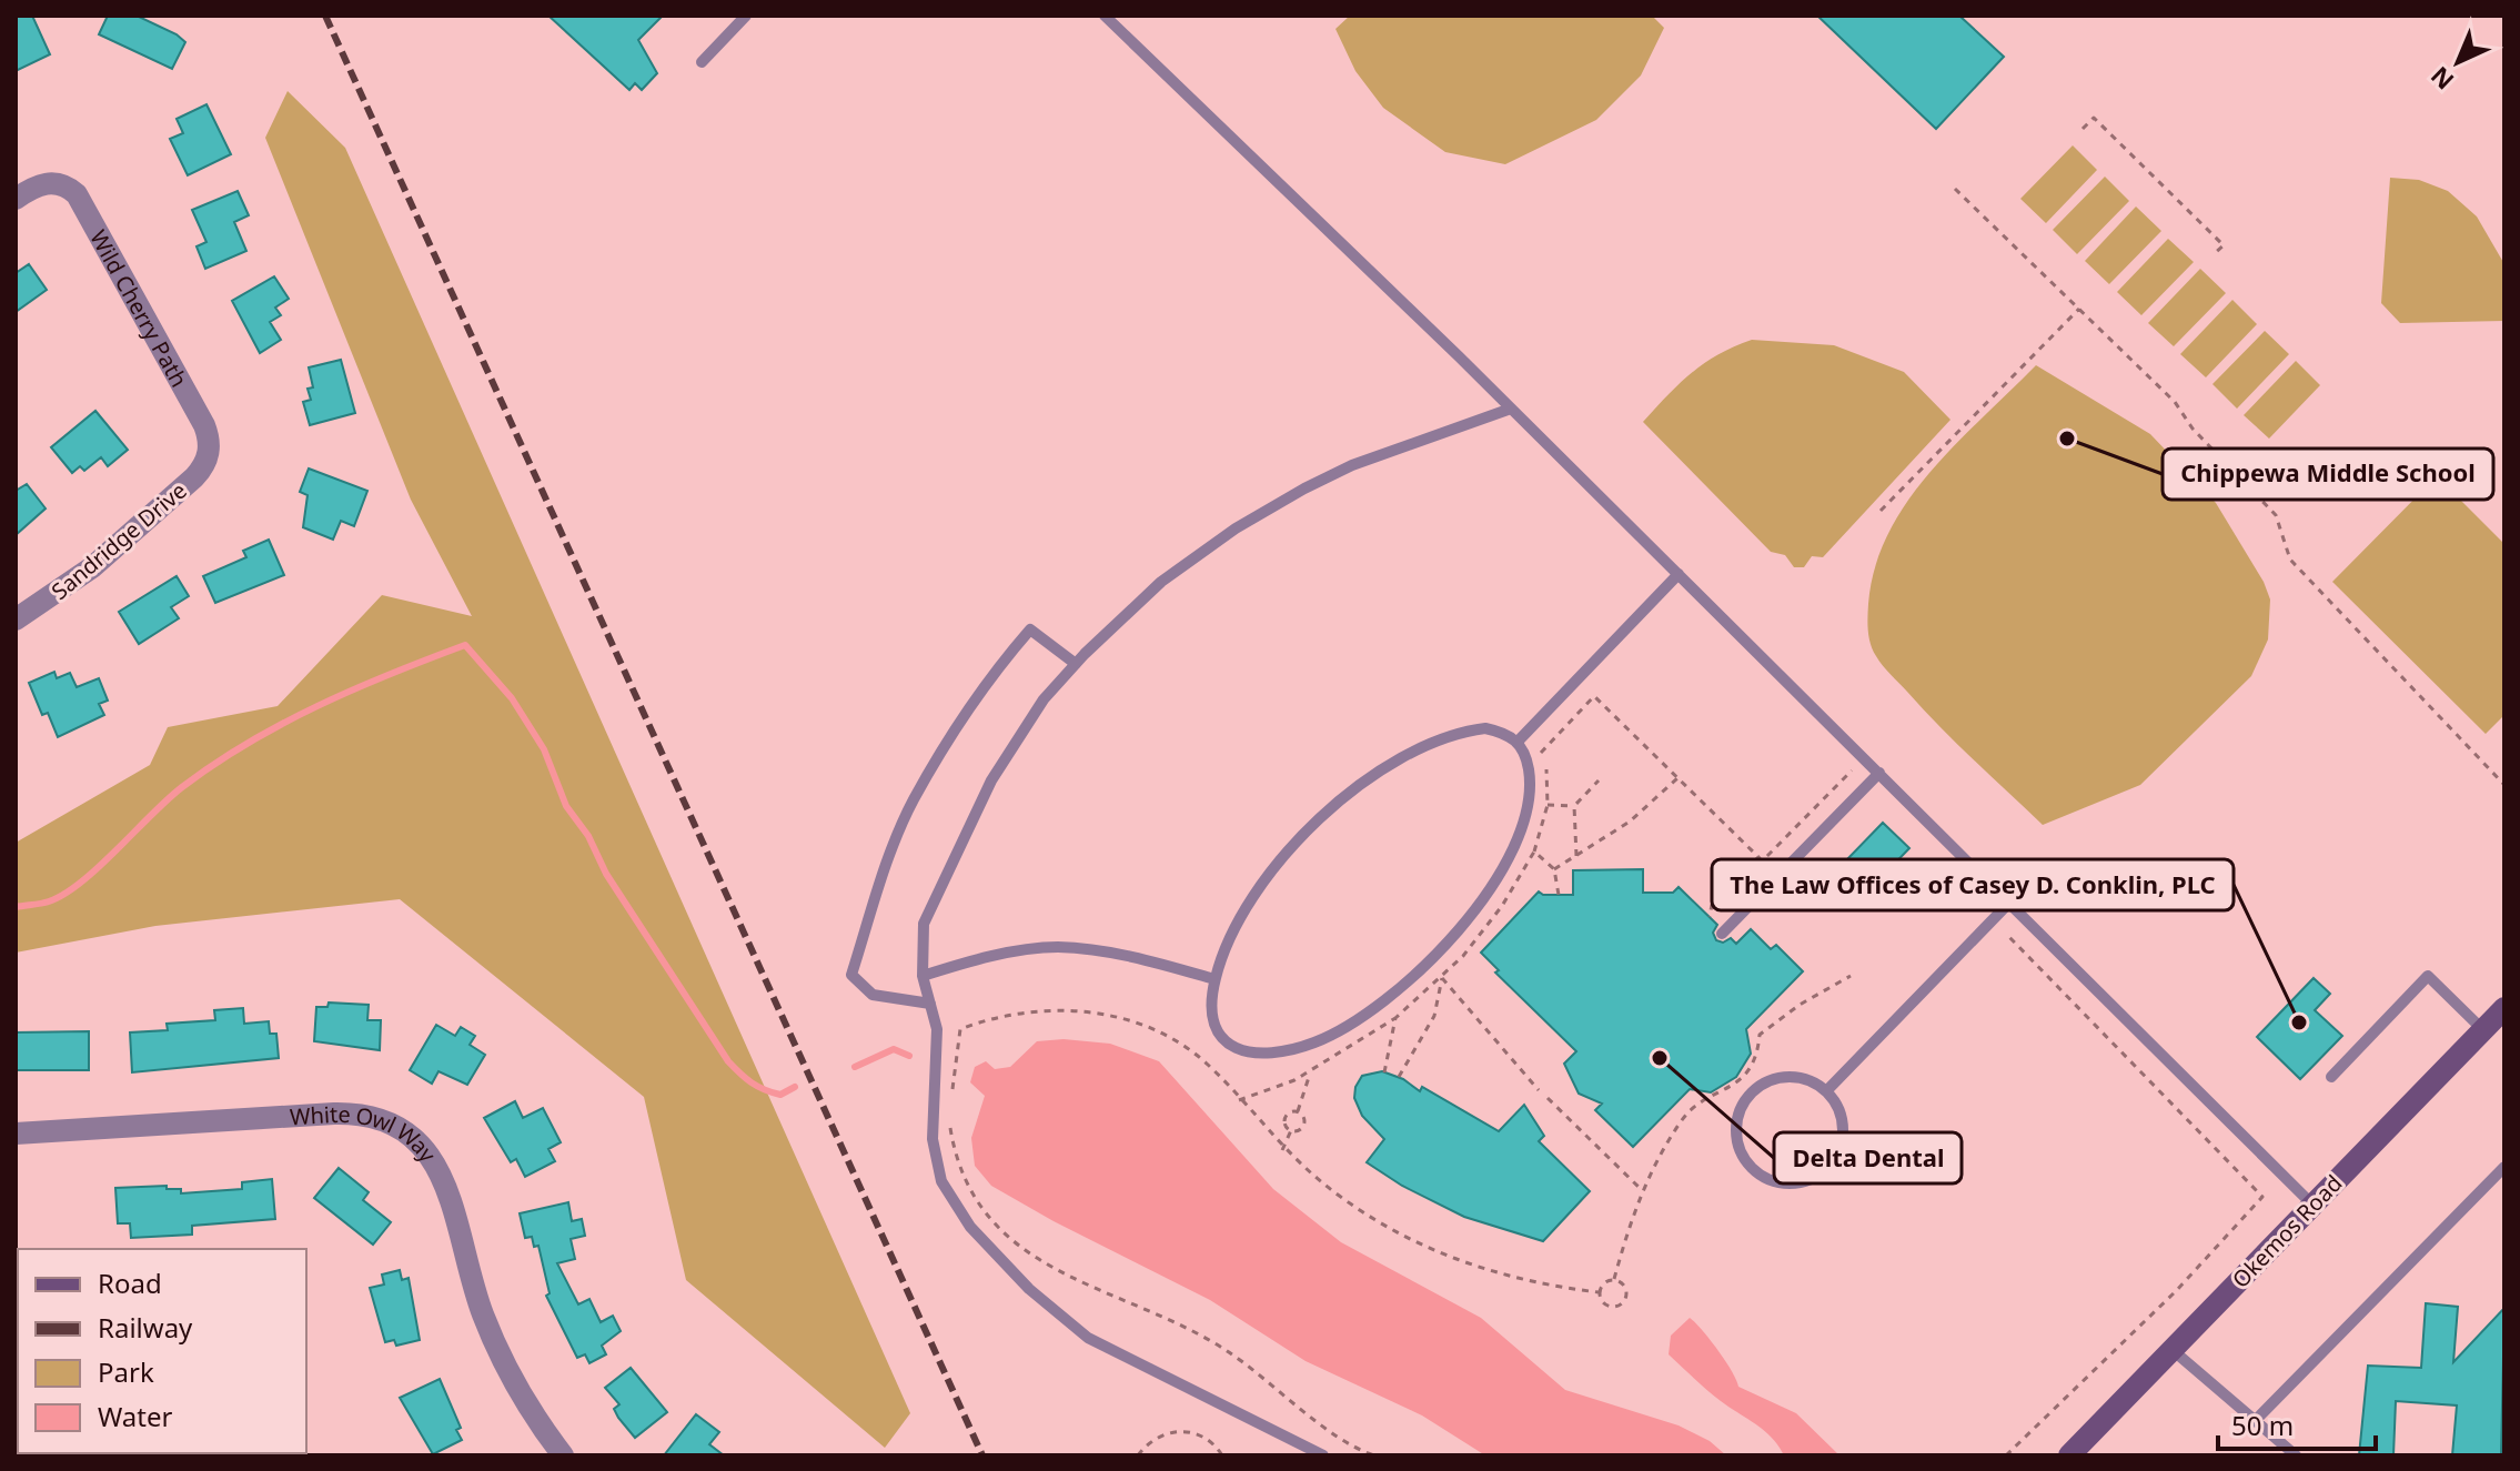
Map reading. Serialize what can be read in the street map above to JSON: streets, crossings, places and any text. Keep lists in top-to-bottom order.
{
  "streets": {
    "main road": ["Okemos Road"],
    "street": ["Wild Cherry Path", "Sandridge Drive", "White Owl Way"]
  },
  "crossings": [
    ["Wild Cherry Path", "Sandridge Drive"]
  ],
  "places": ["Chippewa Middle School", "The Law Offices of Casey D. Conklin, PLC", "Delta Dental"],
  "legend": [
    "Road",
    "Railway",
    "Park",
    "Water"
  ],
  "scale_bar": "50 m",
  "north": "bottom left"
}
